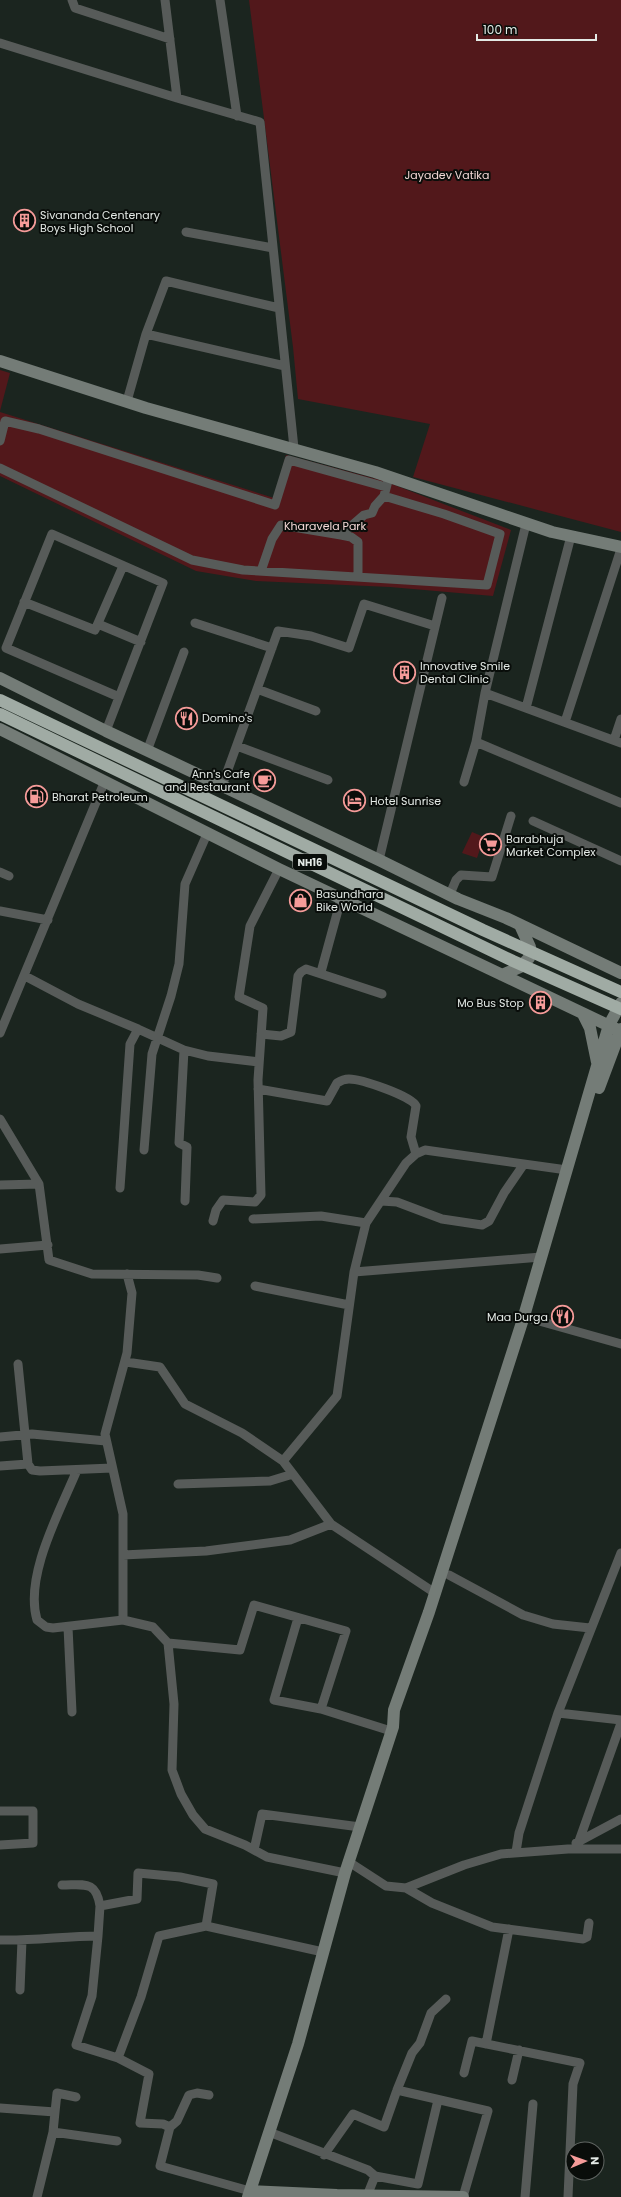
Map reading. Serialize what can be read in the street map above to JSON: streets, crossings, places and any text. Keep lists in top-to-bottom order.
{
  "streets": {
    "highway": ["NH16"]
  },
  "parks": ["Jayadev Vatika", "Kharavela Park"],
  "places": {
    "building": ["Sivananda Centenary Boys High School", "Innovative Smile Dental Clinic", "Mo Bus Stop"],
    "restaurant": ["Domino's", "Maa Durga"],
    "cafe": ["Ann's Cafe and Restaurant"],
    "fuel station": ["Bharat Petroleum"],
    "hotel": ["Hotel Sunrise"],
    "supermarket": ["Barabhuja Market Complex"],
    "shop": ["Basundhara Bike World"]
  },
  "scale_bar": "100 m",
  "north": "right"
}
